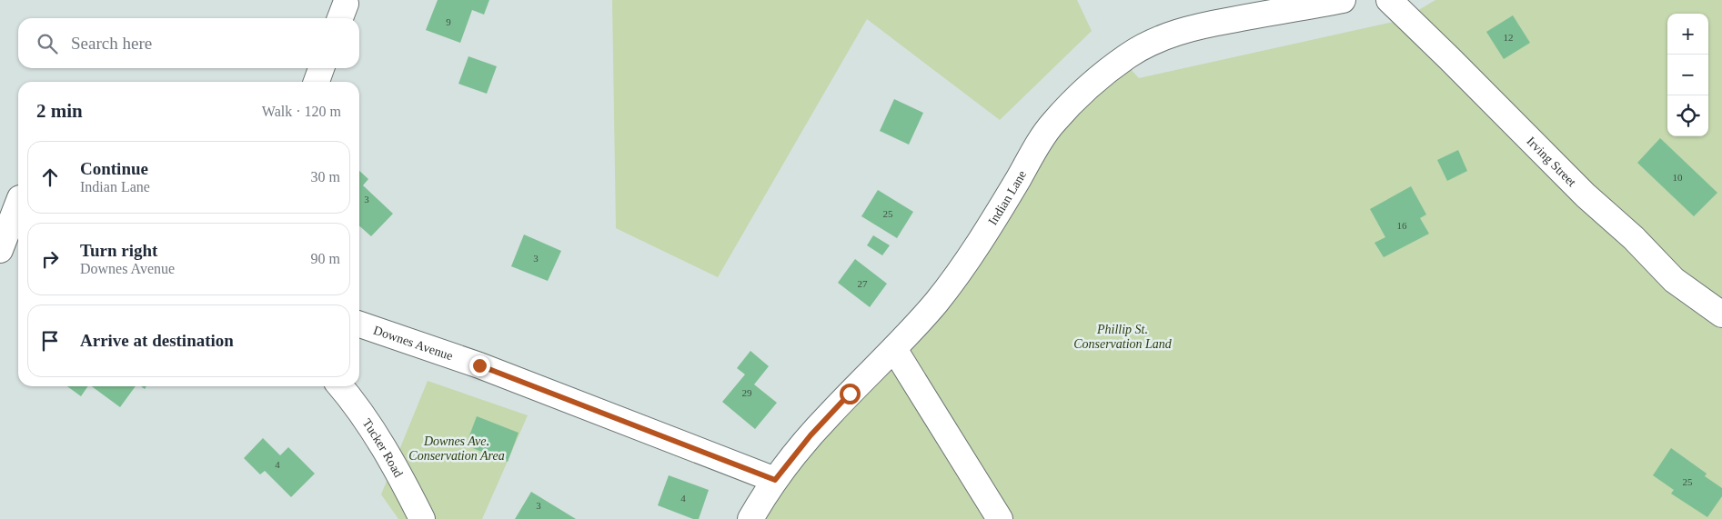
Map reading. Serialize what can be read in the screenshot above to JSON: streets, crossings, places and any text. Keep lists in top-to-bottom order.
{
  "streets": {
    "street": [
      "Irving Street",
      "Indian Lane",
      "Downes Avenue",
      "Tucker Road"
    ]
  },
  "crossings": [
    ["Indian Lane", "Downes Avenue"]
  ],
  "parks": ["Phillip St. Conservation Land", "Downes Ave. Conservation Area"],
  "house_numbers": [
    "9",
    "12",
    "10",
    "3",
    "25",
    "16",
    "3",
    "27",
    "29",
    "4",
    "25",
    "4",
    "3"
  ],
  "page": {
    "map_buttons": ["+", "−"],
    "search": "Search here",
    "heading": ["2 min", "Walk · 120 m"],
    "list": [
      ["Continue", "Indian Lane", "30 m"],
      ["Turn right", "Downes Avenue", "90 m"],
      "Arrive at destination"
    ]
  }
}
